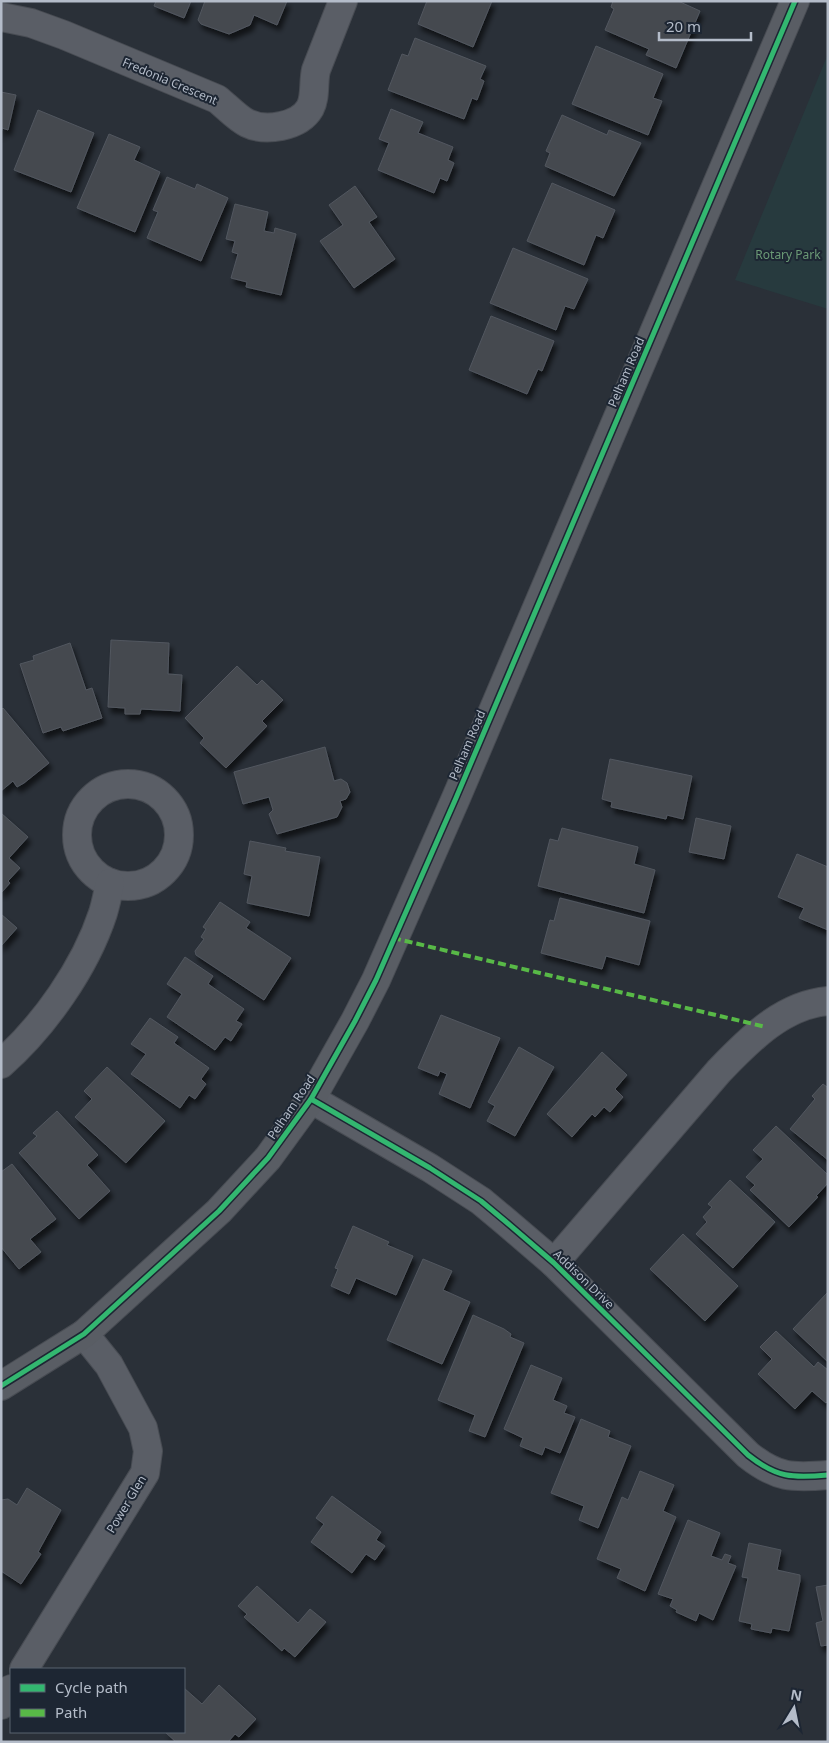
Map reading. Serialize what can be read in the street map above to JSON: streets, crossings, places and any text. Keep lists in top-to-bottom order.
{
  "streets": {
    "main road": ["Pelham Road"],
    "street": ["Fredonia Crescent", "Addison Drive", "Power Glen"]
  },
  "crossings": [
    ["Pelham Road", "Addison Drive"],
    ["Pelham Road", "Power Glen"]
  ],
  "parks": ["Rotary Park"],
  "legend": ["Cycle path", "Path"],
  "scale_bar": "20 m",
  "north": "top"
}
